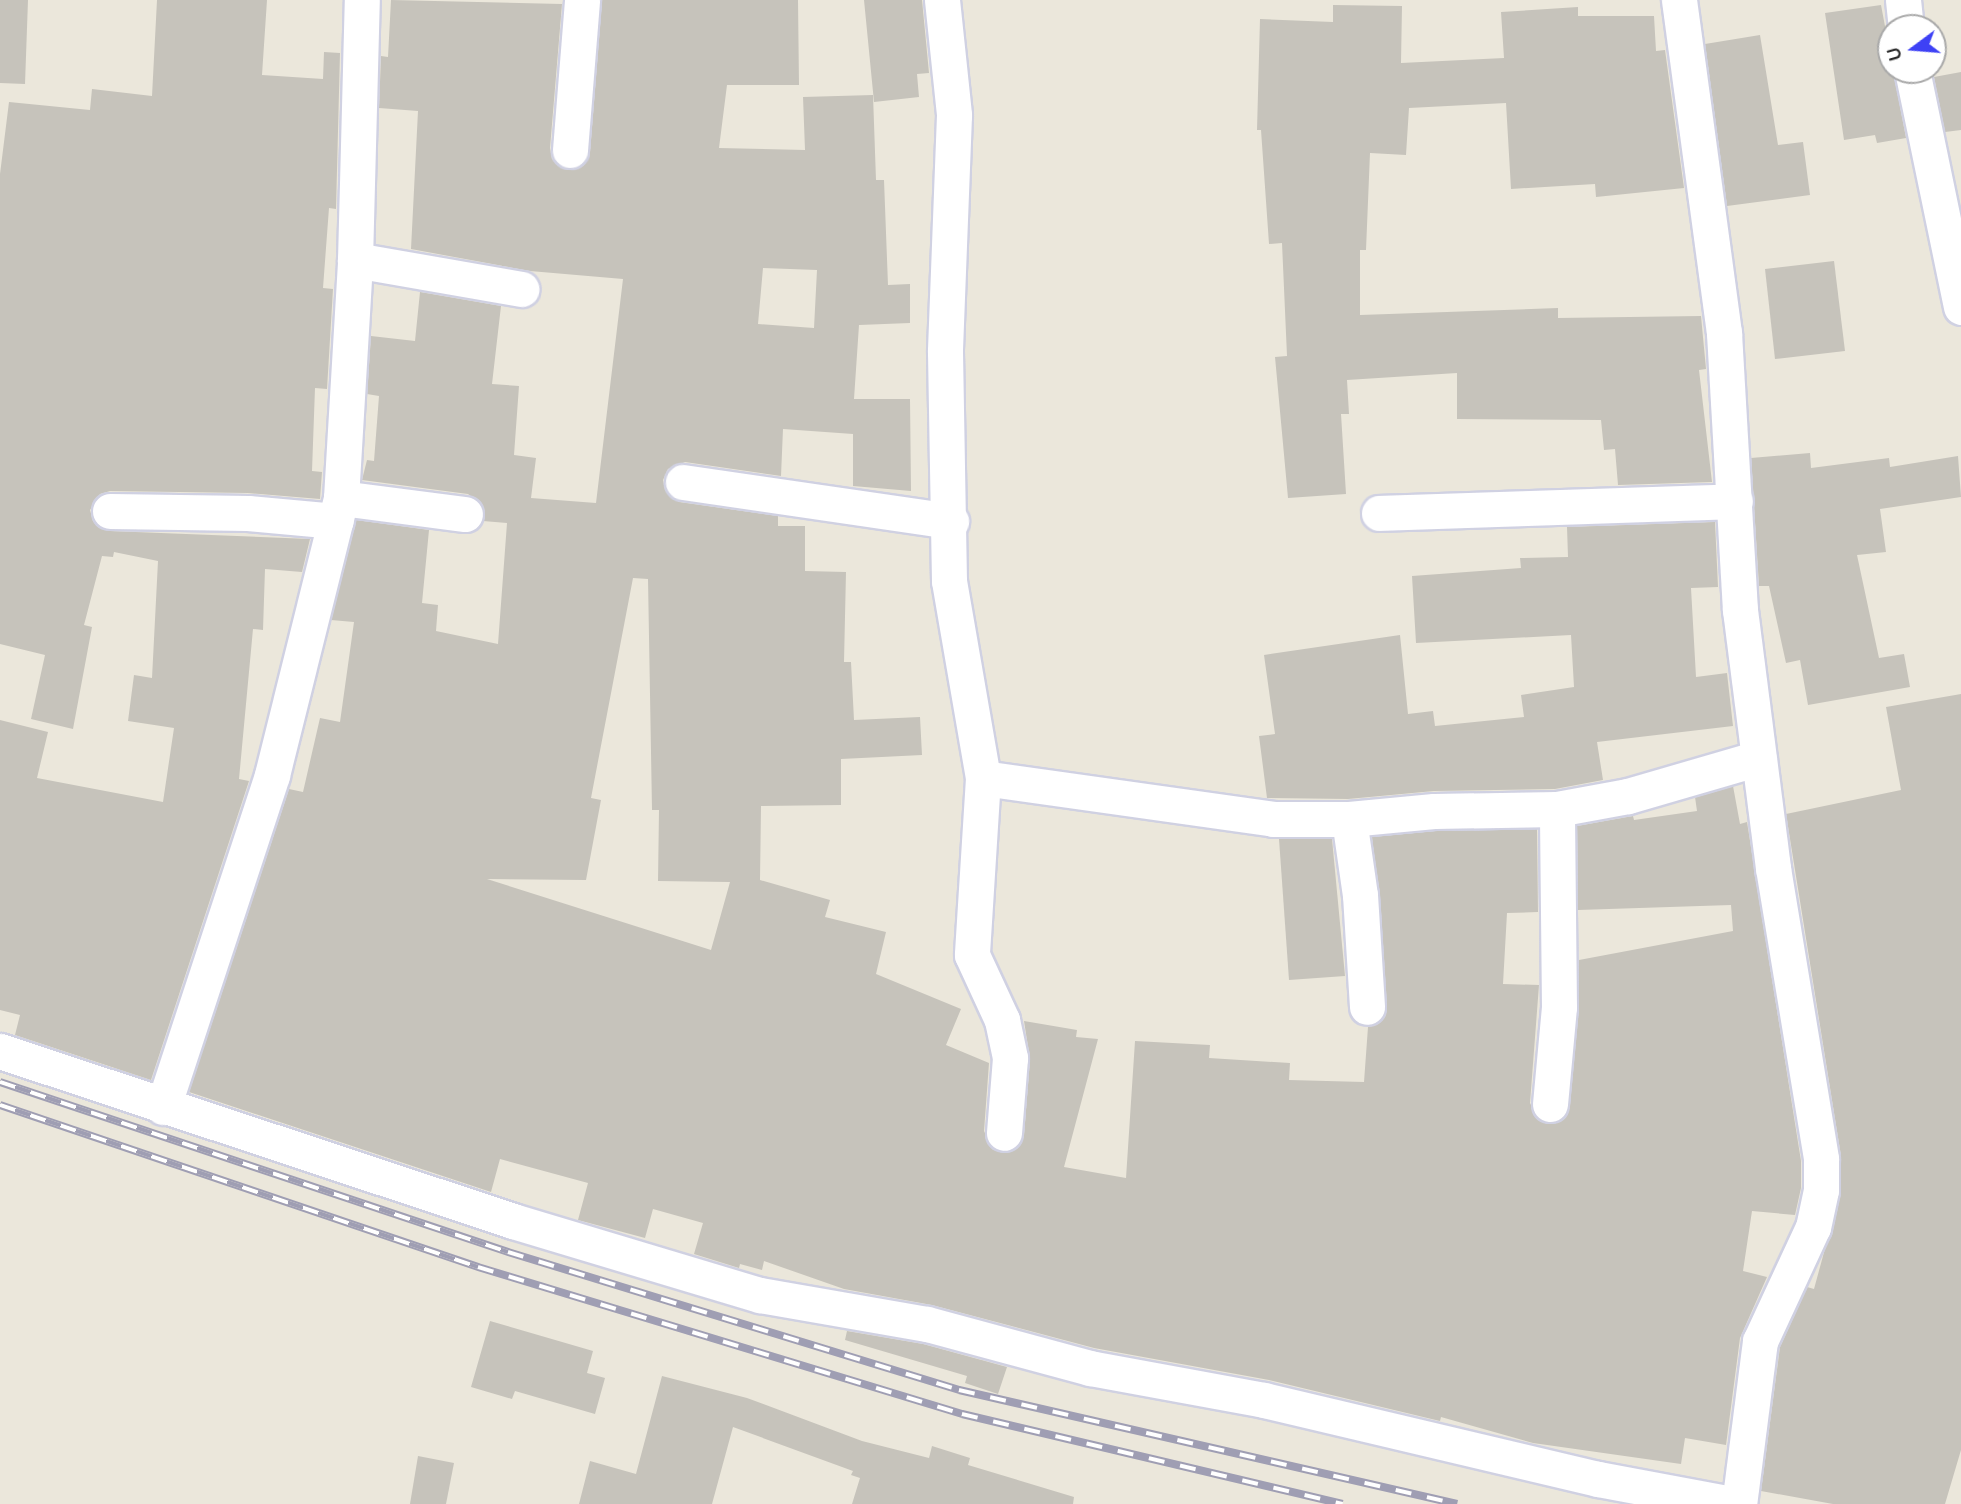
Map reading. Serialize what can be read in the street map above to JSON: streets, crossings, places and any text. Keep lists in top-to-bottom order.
{
  "north": "left"
}
